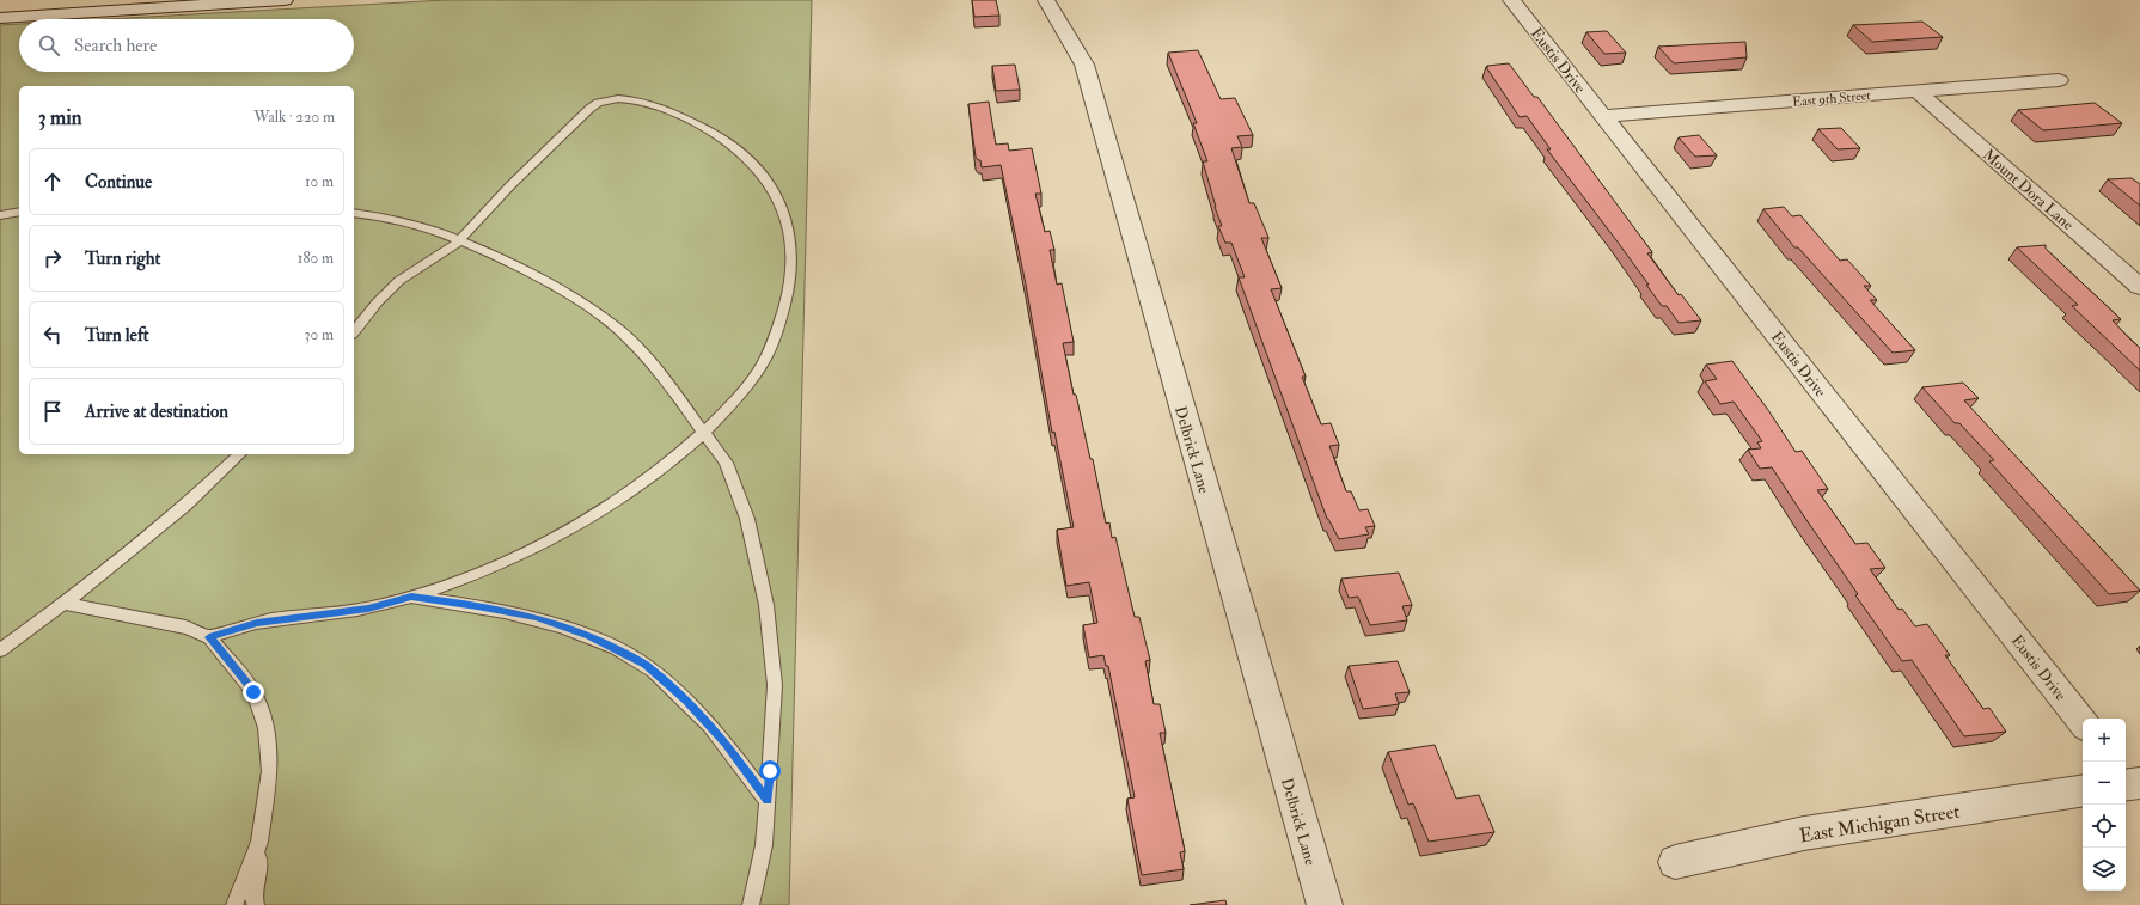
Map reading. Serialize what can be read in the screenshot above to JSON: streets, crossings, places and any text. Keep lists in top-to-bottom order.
{
  "streets": {
    "street": [
      "Eustis Drive",
      "East 9th Street",
      "Mount Dora Lane",
      "Delbrick Lane",
      "East Michigan Street"
    ]
  },
  "crossings": [
    ["Eustis Drive", "East 9th Street"],
    ["East 9th Street", "Mount Dora Lane"]
  ],
  "page": {
    "search": "Search here",
    "heading": ["3 min", "Walk · 220 m"],
    "list": [
      ["Continue", "10 m"],
      ["Turn right", "180 m"],
      ["Turn left", "30 m"],
      "Arrive at destination"
    ],
    "map_buttons": ["+", "−"]
  }
}
